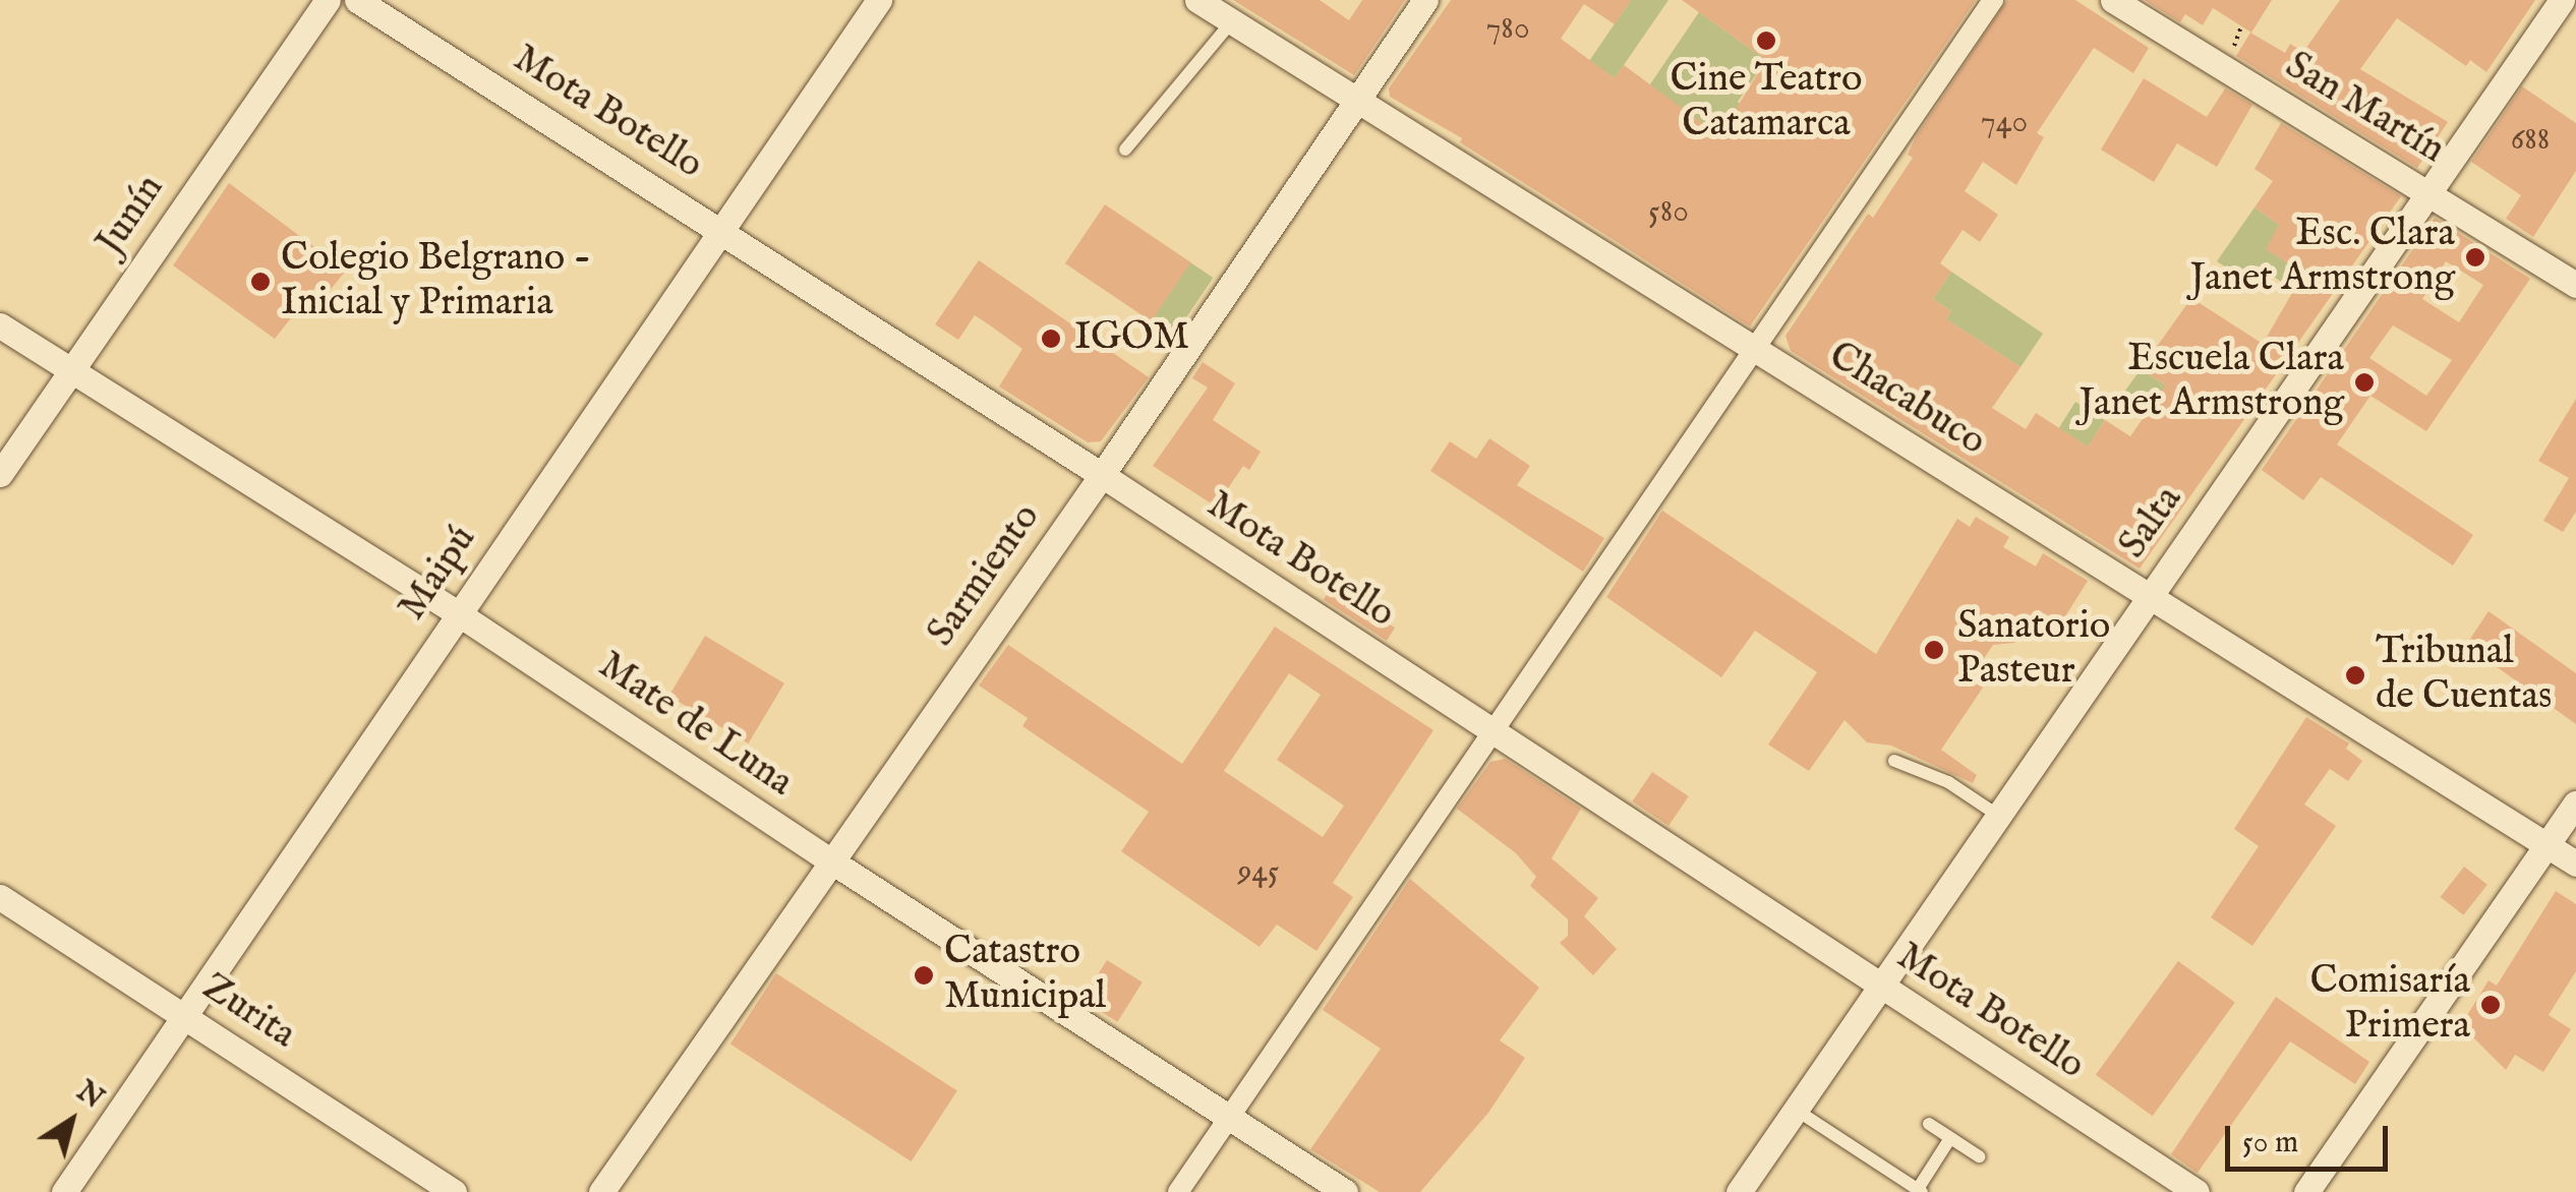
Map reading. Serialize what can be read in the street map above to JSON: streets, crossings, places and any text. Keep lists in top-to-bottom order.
{
  "streets": {
    "street": [
      "San Martín",
      "Mota Botello",
      "Junín",
      "Chacabuco",
      "Salta",
      "Maipú",
      "Sarmiento",
      "Mate de Luna",
      "Zurita"
    ]
  },
  "crossings": [
    ["San Martín", "Salta"],
    ["Mota Botello", "Salta"],
    ["Mota Botello", "Maipú"],
    ["Mota Botello", "Sarmiento"],
    ["Junín", "Mate de Luna"],
    ["Chacabuco", "Salta"],
    ["Chacabuco", "Sarmiento"],
    ["Maipú", "Mate de Luna"],
    ["Maipú", "Zurita"],
    ["Sarmiento", "Mate de Luna"]
  ],
  "places": [
    "Cine Teatro Catamarca",
    "Esc. Clara Janet Armstrong",
    "Colegio Belgrano - Inicial y Primaria",
    "IGOM",
    "Escuela Clara Janet Armstrong",
    "Sanatorio Pasteur",
    "Tribunal de Cuentas",
    "Catastro Municipal",
    "Comisaría Primera"
  ],
  "house_numbers": [
    "780",
    "740",
    "688",
    "580",
    "945"
  ],
  "scale_bar": "50 m",
  "north": "top right"
}
